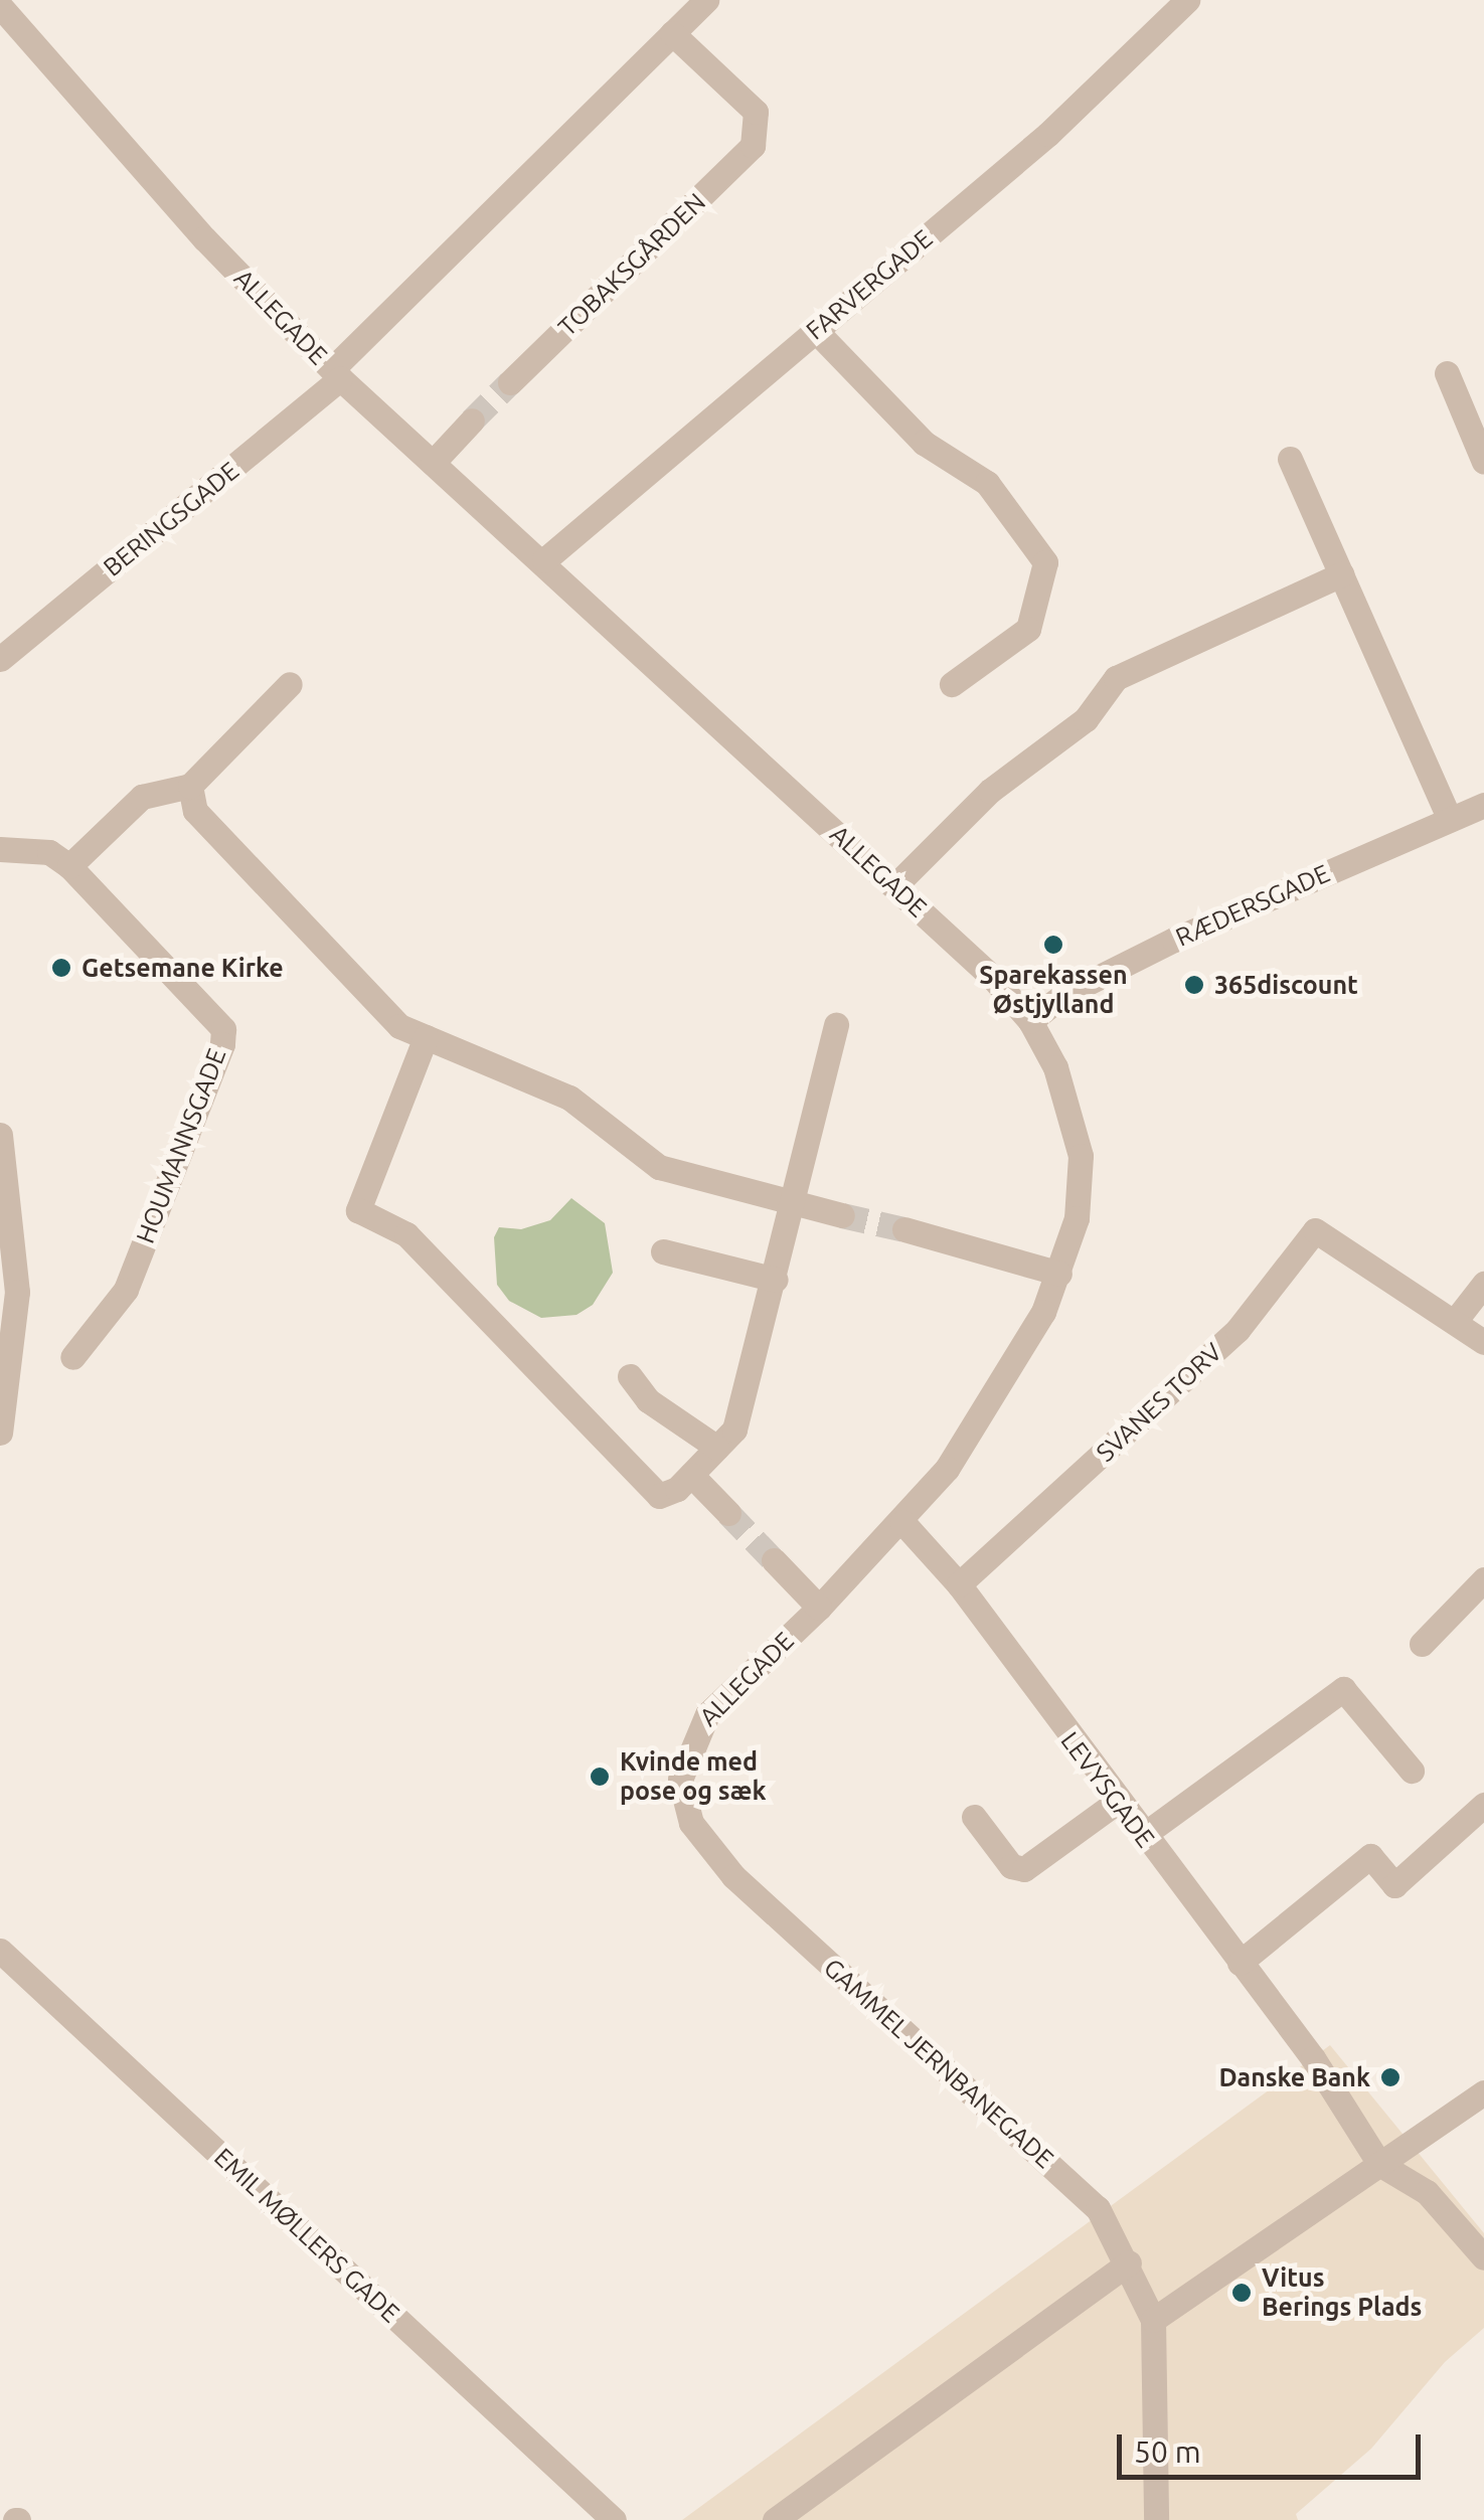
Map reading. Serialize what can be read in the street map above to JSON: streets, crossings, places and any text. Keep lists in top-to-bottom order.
{
  "streets": {
    "street": [
      "TOBAKSGÅRDEN",
      "FARVERGADE",
      "ALLEGADE",
      "BERINGSGADE",
      "RÆDERSGADE",
      "HOUMANNSGADE",
      "SVANES TORV",
      "LEVYSGADE",
      "GAMMEL JERNBANEGADE",
      "EMIL MØLLERS GADE"
    ]
  },
  "crossings": [
    ["TOBAKSGÅRDEN", "BERINGSGADE"],
    ["FARVERGADE", "ALLEGADE"],
    ["ALLEGADE", "BERINGSGADE"],
    ["ALLEGADE", "RÆDERSGADE"],
    ["ALLEGADE", "LEVYSGADE"],
    ["ALLEGADE", "GAMMEL JERNBANEGADE"],
    ["SVANES TORV", "LEVYSGADE"]
  ],
  "places": [
    "Sparekassen Østjylland",
    "Getsemane Kirke",
    "365discount",
    "Kvinde med pose og sæk",
    "Danske Bank",
    "Vitus Berings Plads"
  ],
  "scale_bar": "50 m"
}
